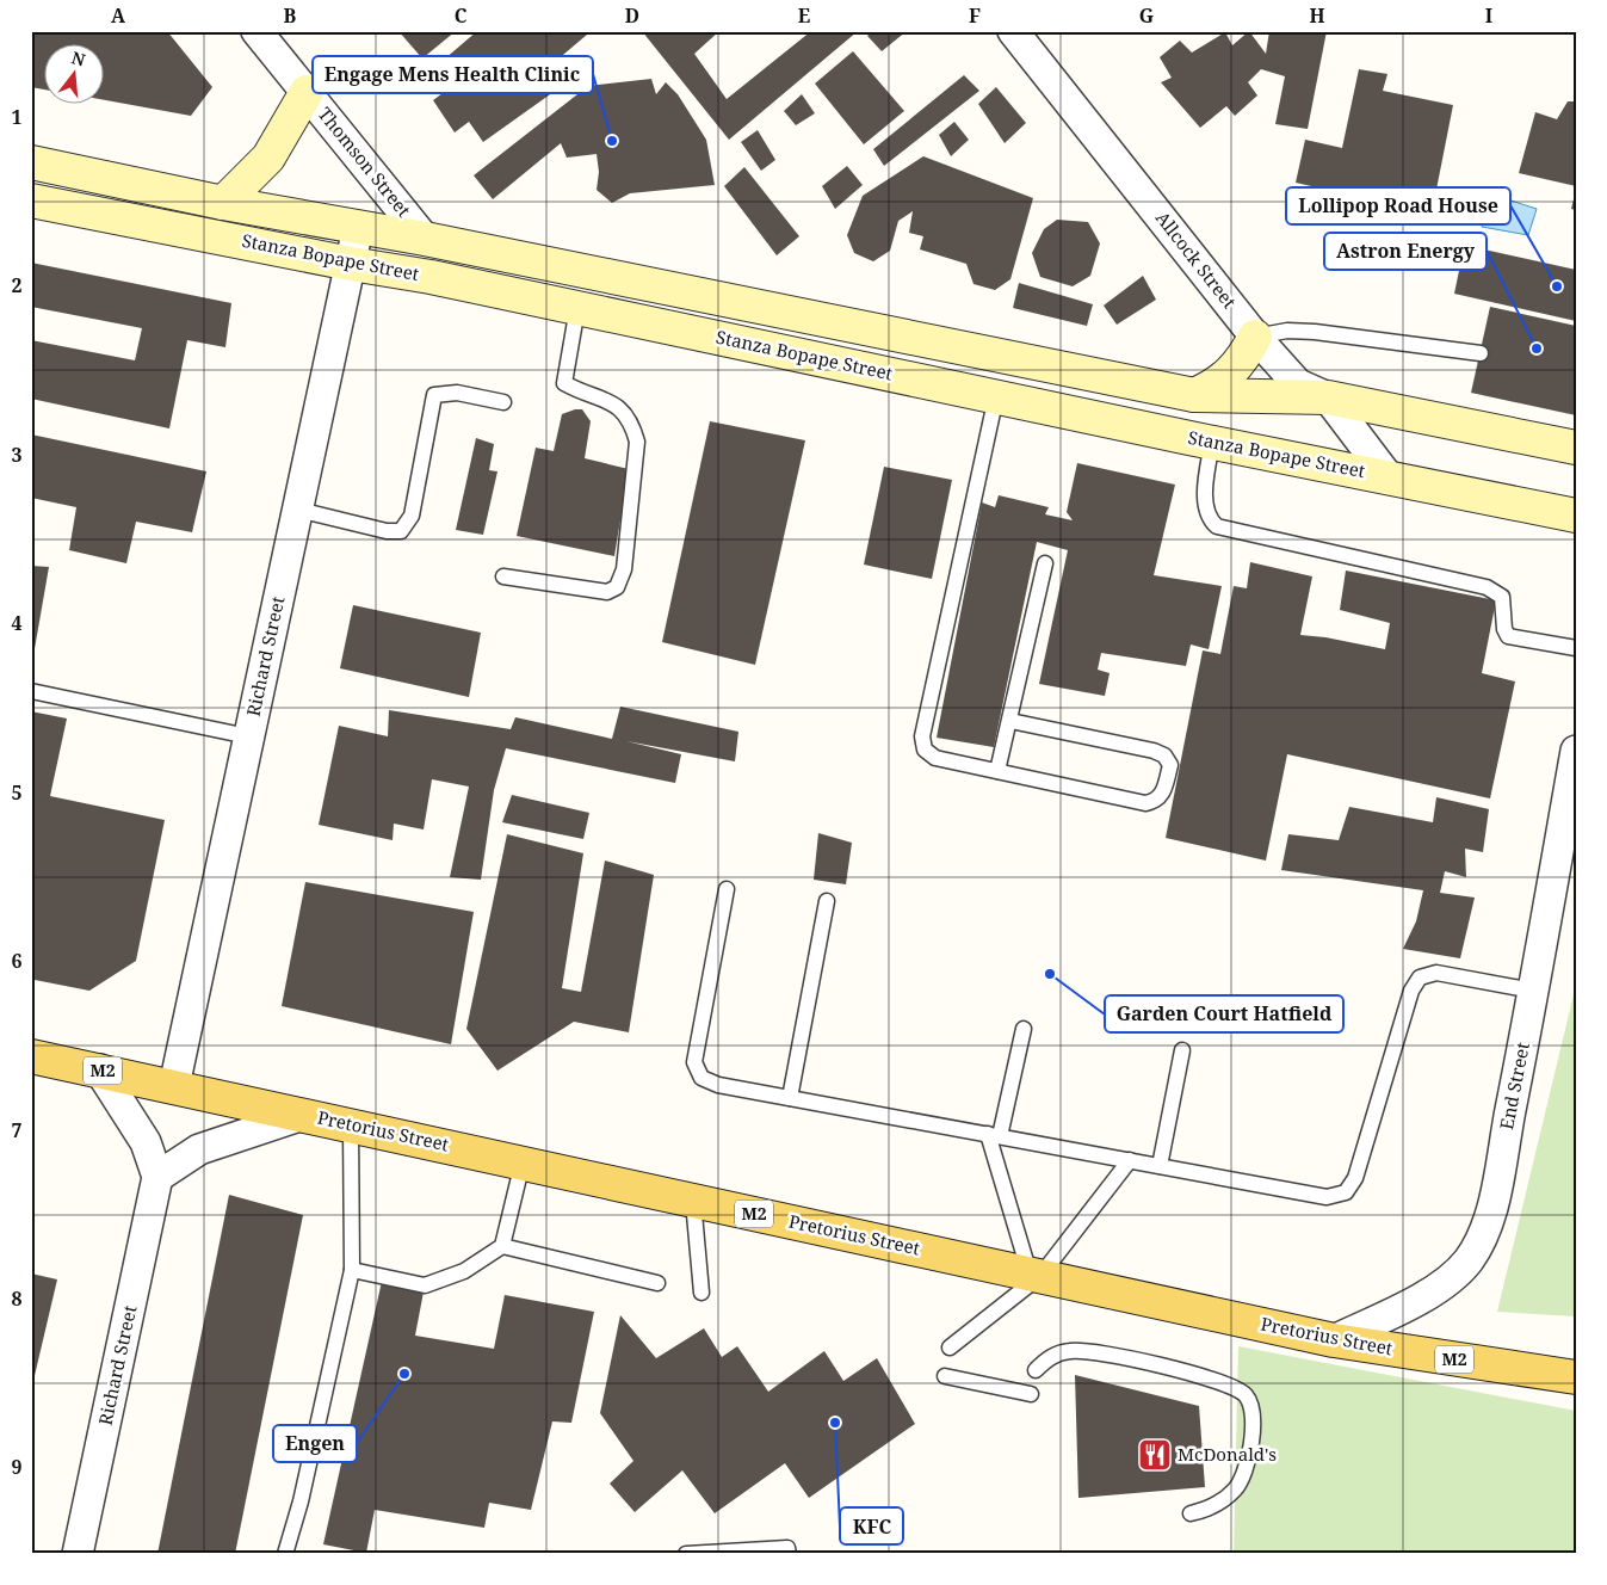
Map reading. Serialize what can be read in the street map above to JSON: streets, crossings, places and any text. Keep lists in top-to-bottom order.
{
  "streets": {
    "main road": ["Stanza Bopape Street", "M2", "Pretorius Street"],
    "street": [
      "Thomson Street",
      "Allcock Street",
      "Richard Street",
      "End Street"
    ]
  },
  "crossings": [
    ["Thomson Street", "Stanza Bopape Street"],
    ["Stanza Bopape Street", "Allcock Street"],
    ["Stanza Bopape Street", "Richard Street"],
    ["Richard Street", "Pretorius Street"],
    ["End Street", "Pretorius Street"]
  ],
  "places": {
    "other": [
      "Engage Mens Health Clinic",
      "Lollipop Road House",
      "Astron Energy",
      "Garden Court Hatfield",
      "Engen",
      "KFC"
    ],
    "restaurant": ["McDonald's"]
  },
  "north": "top",
  "grid": {
    "columns": [
      "A",
      "B",
      "C",
      "D",
      "E",
      "F",
      "G",
      "H",
      "I"
    ],
    "rows": [
      "1",
      "2",
      "3",
      "4",
      "5",
      "6",
      "7",
      "8",
      "9"
    ]
  }
}
